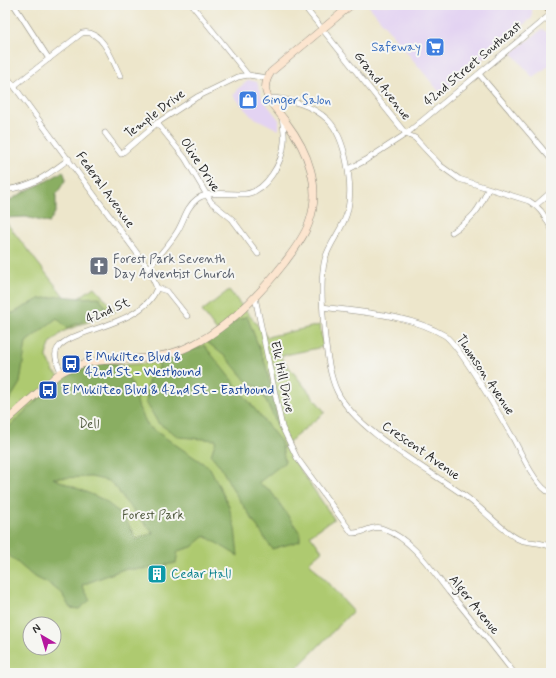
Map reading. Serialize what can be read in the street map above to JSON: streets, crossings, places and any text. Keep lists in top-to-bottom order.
{
  "streets": {
    "street": [
      "42nd Street Southeast",
      "Grand Avenue",
      "Temple Drive",
      "Olive Drive",
      "Federal Avenue",
      "42nd St",
      "Thomson Avenue",
      "Elk Hill Drive",
      "Crescent Avenue",
      "Alger Avenue"
    ]
  },
  "crossings": [
    ["42nd Street Southeast", "Grand Avenue"],
    ["42nd Street Southeast", "Crescent Avenue"],
    ["Temple Drive", "Olive Drive"],
    ["Federal Avenue", "42nd St"],
    ["Thomson Avenue", "Crescent Avenue"],
    ["Elk Hill Drive", "Alger Avenue"]
  ],
  "parks": ["Dell", "Forest Park"],
  "places": {
    "supermarket": ["Safeway"],
    "shop": ["Ginger Salon"],
    "church": ["Forest Park Seventh Day Adventist Church"],
    "bus stop": ["E Mukilteo Blvd & 42nd St - Westbound", "E Mukilteo Blvd & 42nd St - Eastbound"],
    "building": ["Cedar Hall"]
  },
  "north": "top left"
}
